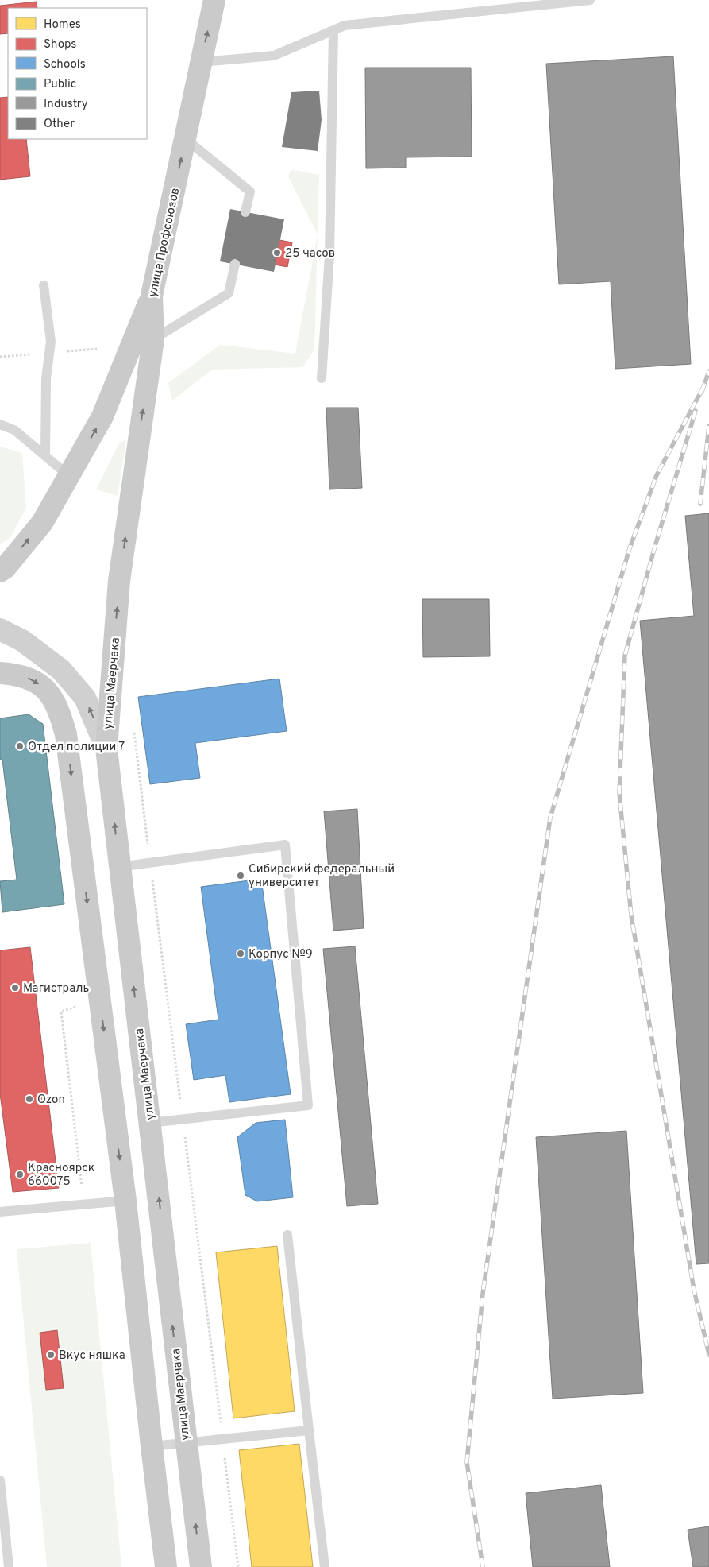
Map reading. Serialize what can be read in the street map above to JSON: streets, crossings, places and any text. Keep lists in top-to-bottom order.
{
  "streets": {
    "main road": ["улица Профсоюзов", "улица Маерчака"]
  },
  "crossings": [
    ["улица Профсоюзов", "улица Маерчака"]
  ],
  "places": [
    "25 часов",
    "Отдел полиции 7",
    "Сибирский федеральный университет",
    "Корпус №9",
    "Магистраль",
    "Ozon",
    "Красноярск 660075",
    "Вкус няшка"
  ],
  "legend": [
    "Homes",
    "Shops",
    "Schools",
    "Public",
    "Industry",
    "Other"
  ]
}
